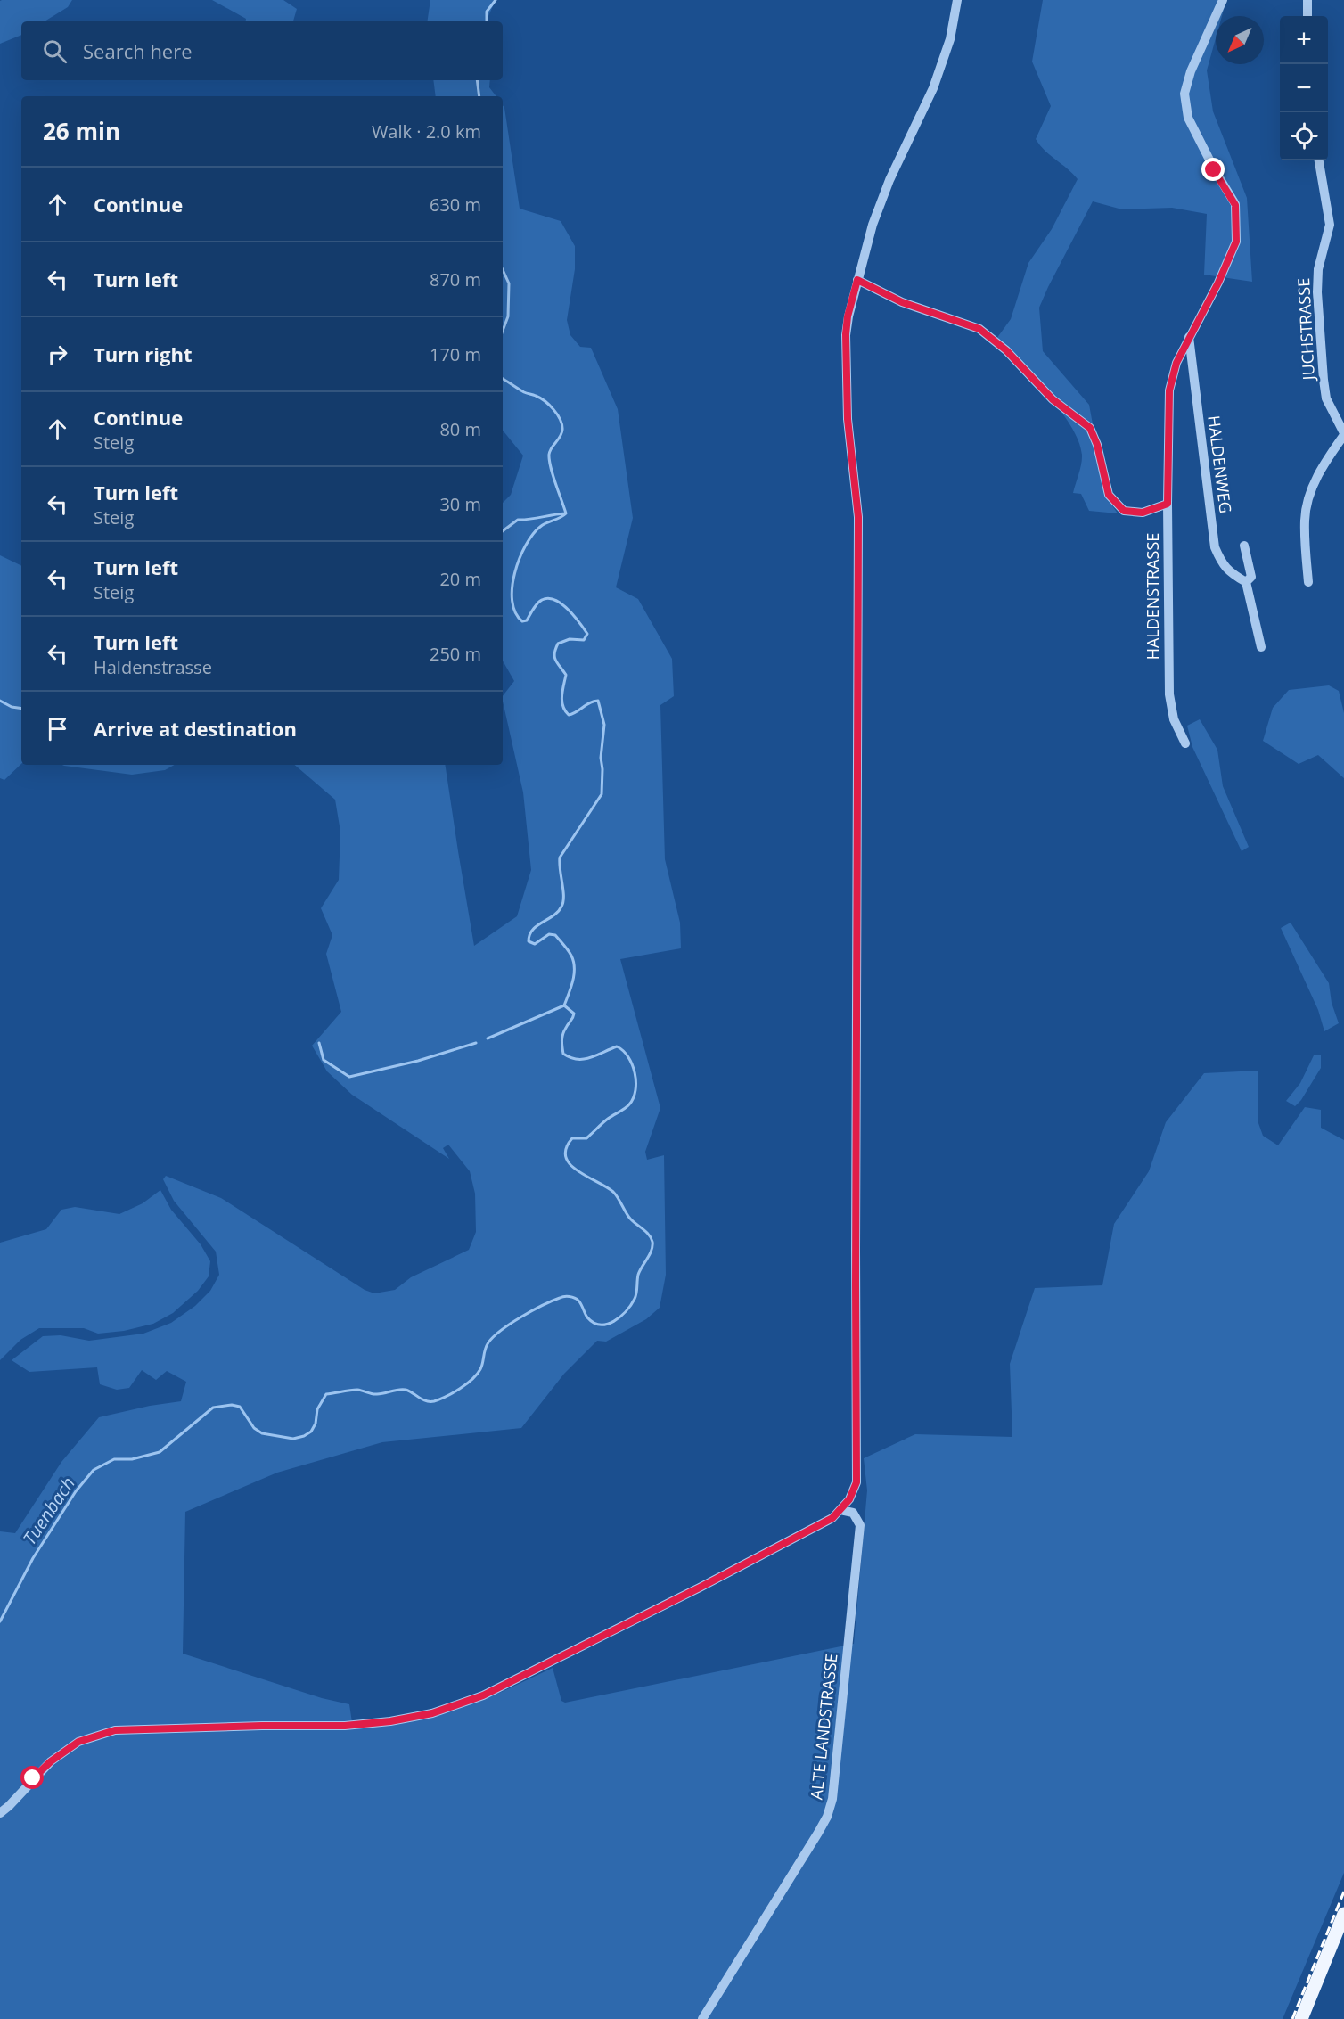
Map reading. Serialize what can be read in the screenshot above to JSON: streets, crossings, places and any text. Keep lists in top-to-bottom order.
{
  "streets": {
    "street": [
      "JUCHSTRASSE",
      "HALDENWEG",
      "HALDENSTRASSE",
      "ALTE LANDSTRASSE"
    ]
  },
  "crossings": [
    ["HALDENWEG", "HALDENSTRASSE"]
  ],
  "water": ["Tuenbach"],
  "north": "bottom left",
  "page": {
    "map_buttons": ["+", "−"],
    "search": "Search here",
    "heading": ["26 min", "Walk · 2.0 km"],
    "list": [
      ["Continue", "630 m"],
      ["Turn left", "870 m"],
      ["Turn right", "170 m"],
      ["Continue", "Steig", "80 m"],
      ["Turn left", "Steig", "30 m"],
      ["Turn left", "Steig", "20 m"],
      ["Turn left", "Haldenstrasse", "250 m"],
      "Arrive at destination"
    ]
  }
}
